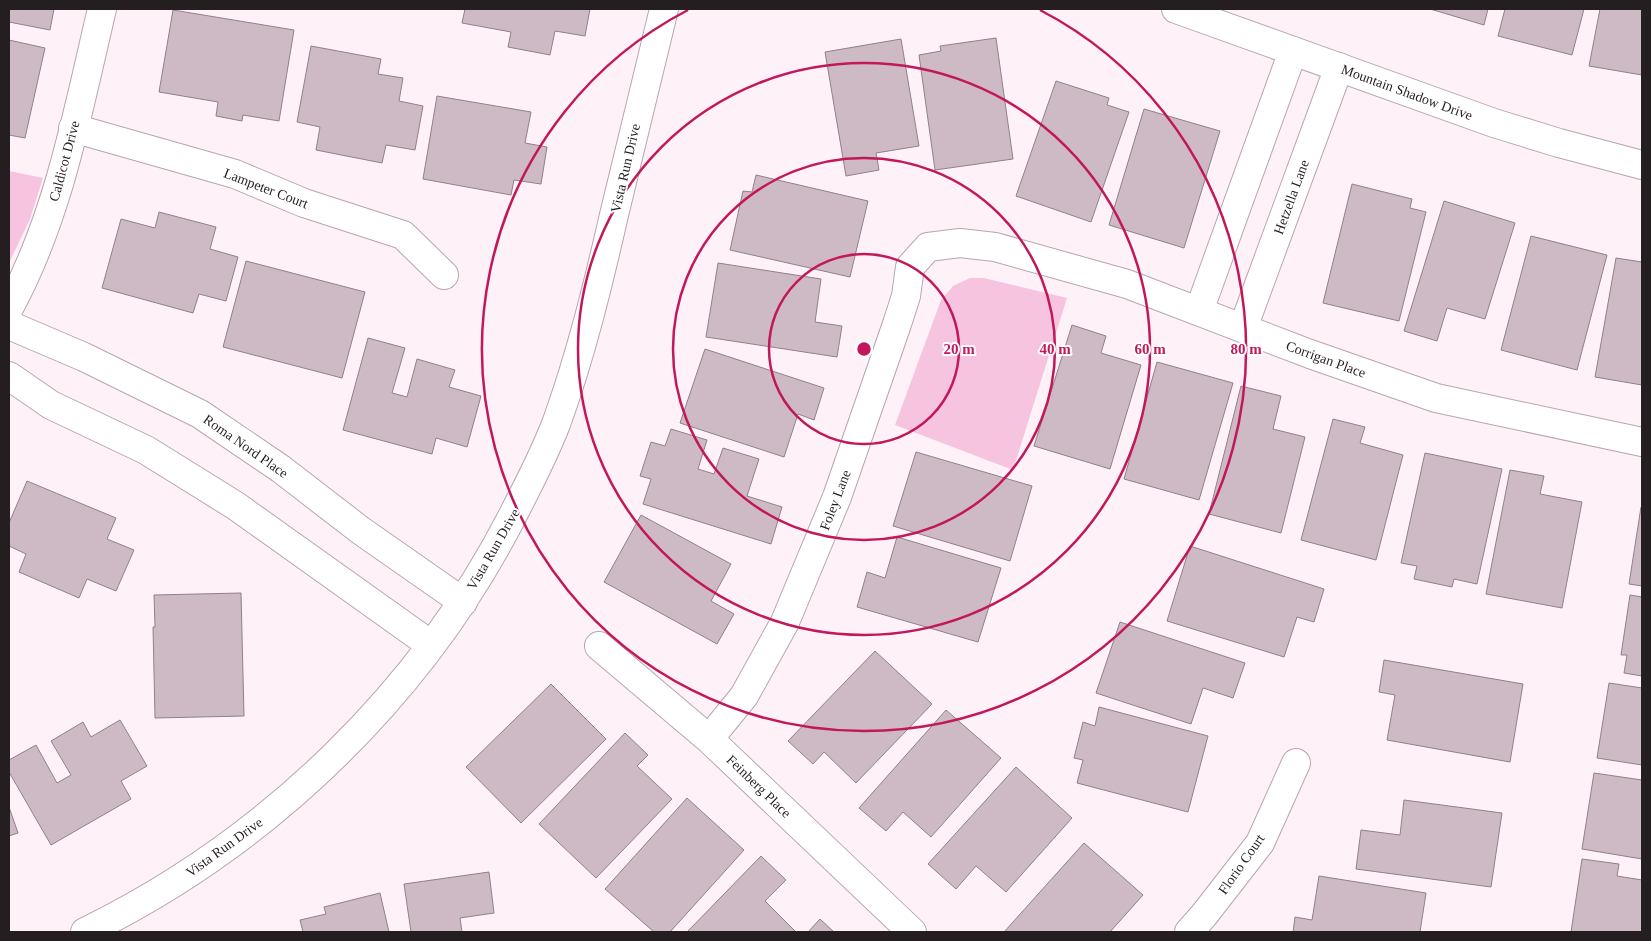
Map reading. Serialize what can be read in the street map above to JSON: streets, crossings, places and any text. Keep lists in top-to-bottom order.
{
  "streets": {
    "street": [
      "Mountain Shadow Drive",
      "Caldicot Drive",
      "Vista Run Drive",
      "Lampeter Court",
      "Hetzella Lane",
      "Corrigan Place",
      "Roma Nord Place",
      "Foley Lane",
      "Feinberg Place",
      "Florio Court"
    ]
  },
  "crossings": [
    ["Mountain Shadow Drive", "Hetzella Lane"],
    ["Caldicot Drive", "Lampeter Court"],
    ["Vista Run Drive", "Roma Nord Place"],
    ["Hetzella Lane", "Corrigan Place"],
    ["Corrigan Place", "Foley Lane"],
    ["Foley Lane", "Feinberg Place"]
  ],
  "rings": [
    "20 m",
    "40 m",
    "60 m",
    "80 m"
  ]
}
